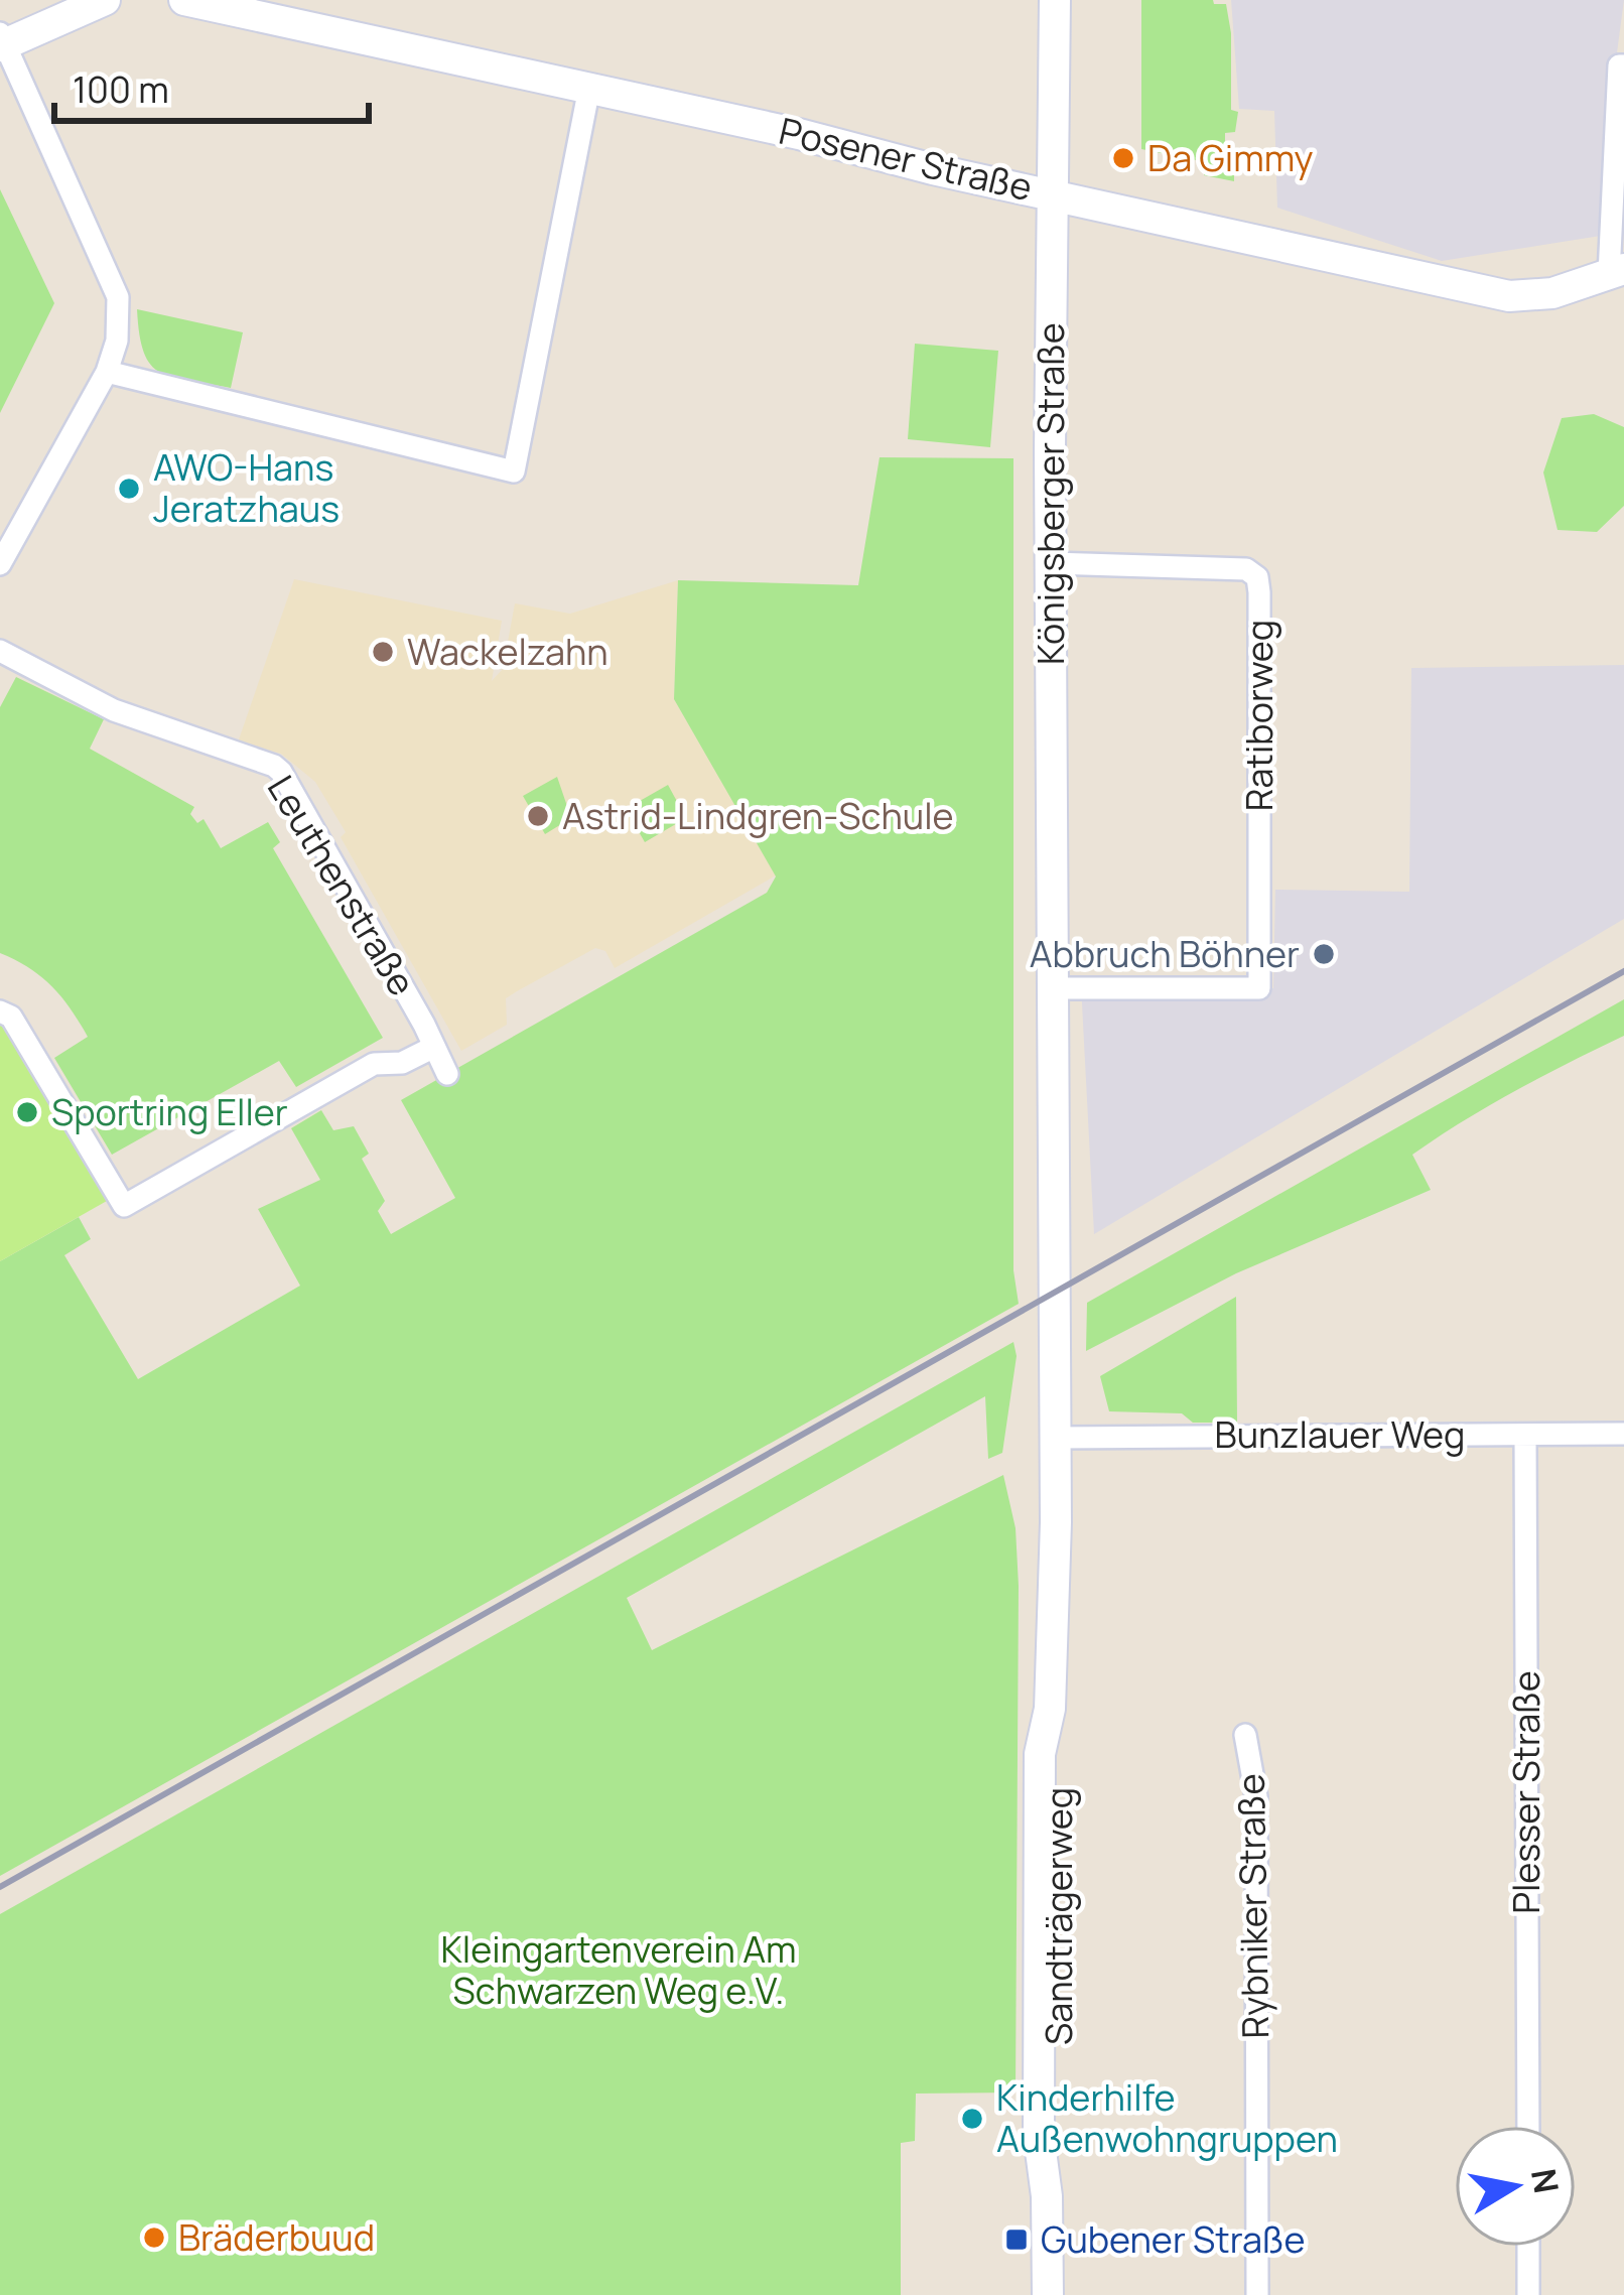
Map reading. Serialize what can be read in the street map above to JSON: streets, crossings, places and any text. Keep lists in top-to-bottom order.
{
  "streets": {
    "main road": ["Posener Straße", "Königsberger Straße", "Sandträgerweg"],
    "street": [
      "Ratiborweg",
      "Leuthenstraße",
      "Bunzlauer Weg",
      "Plesser Straße",
      "Rybniker Straße"
    ]
  },
  "crossings": [
    ["Posener Straße", "Königsberger Straße"],
    ["Königsberger Straße", "Ratiborweg"],
    ["Königsberger Straße", "Sandträgerweg"],
    ["Bunzlauer Weg", "Plesser Straße"],
    ["Bunzlauer Weg", "Sandträgerweg"]
  ],
  "parks": ["Kleingartenverein Am Schwarzen Weg e.V."],
  "places": {
    "other": [
      "Da Gimmy",
      "AWO-Hans Jeratzhaus",
      "Wackelzahn",
      "Astrid-Lindgren-Schule",
      "Abbruch Böhner",
      "Sportring Eller",
      "Kinderhilfe Außenwohngruppen",
      "Bräderbuud"
    ],
    "transit": ["Gubener Straße"]
  },
  "scale_bar": "100 m",
  "north": "right"
}
